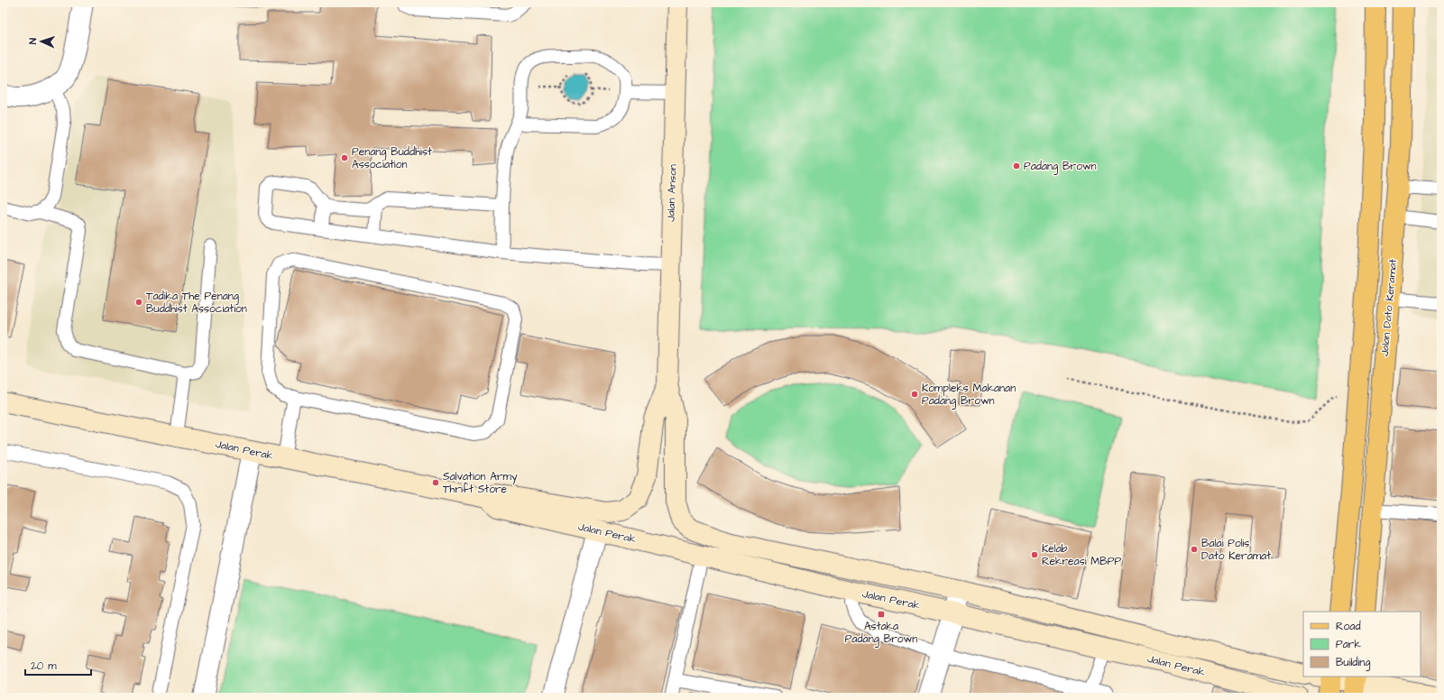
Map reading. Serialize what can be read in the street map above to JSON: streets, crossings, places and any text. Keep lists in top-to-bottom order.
{
  "streets": {
    "main road": ["Jalan Anson", "Jalan Dato Keramat", "Jalan Perak"]
  },
  "crossings": [
    ["Jalan Anson", "Jalan Perak"]
  ],
  "places": {
    "other": [
      "Penang Buddhist Association",
      "Padang Brown",
      "Tadika The Penang Buddhist Association",
      "Kompleks Makanan Padang Brown",
      "Salvation Army Thrift Store",
      "Balai Polis Dato Keramat",
      "Kelab Rekreasi MBPP"
    ],
    "transit": ["Astaka Padang Brown"]
  },
  "legend": ["Road", "Park", "Building"],
  "scale_bar": "20 m",
  "north": "left"
}
